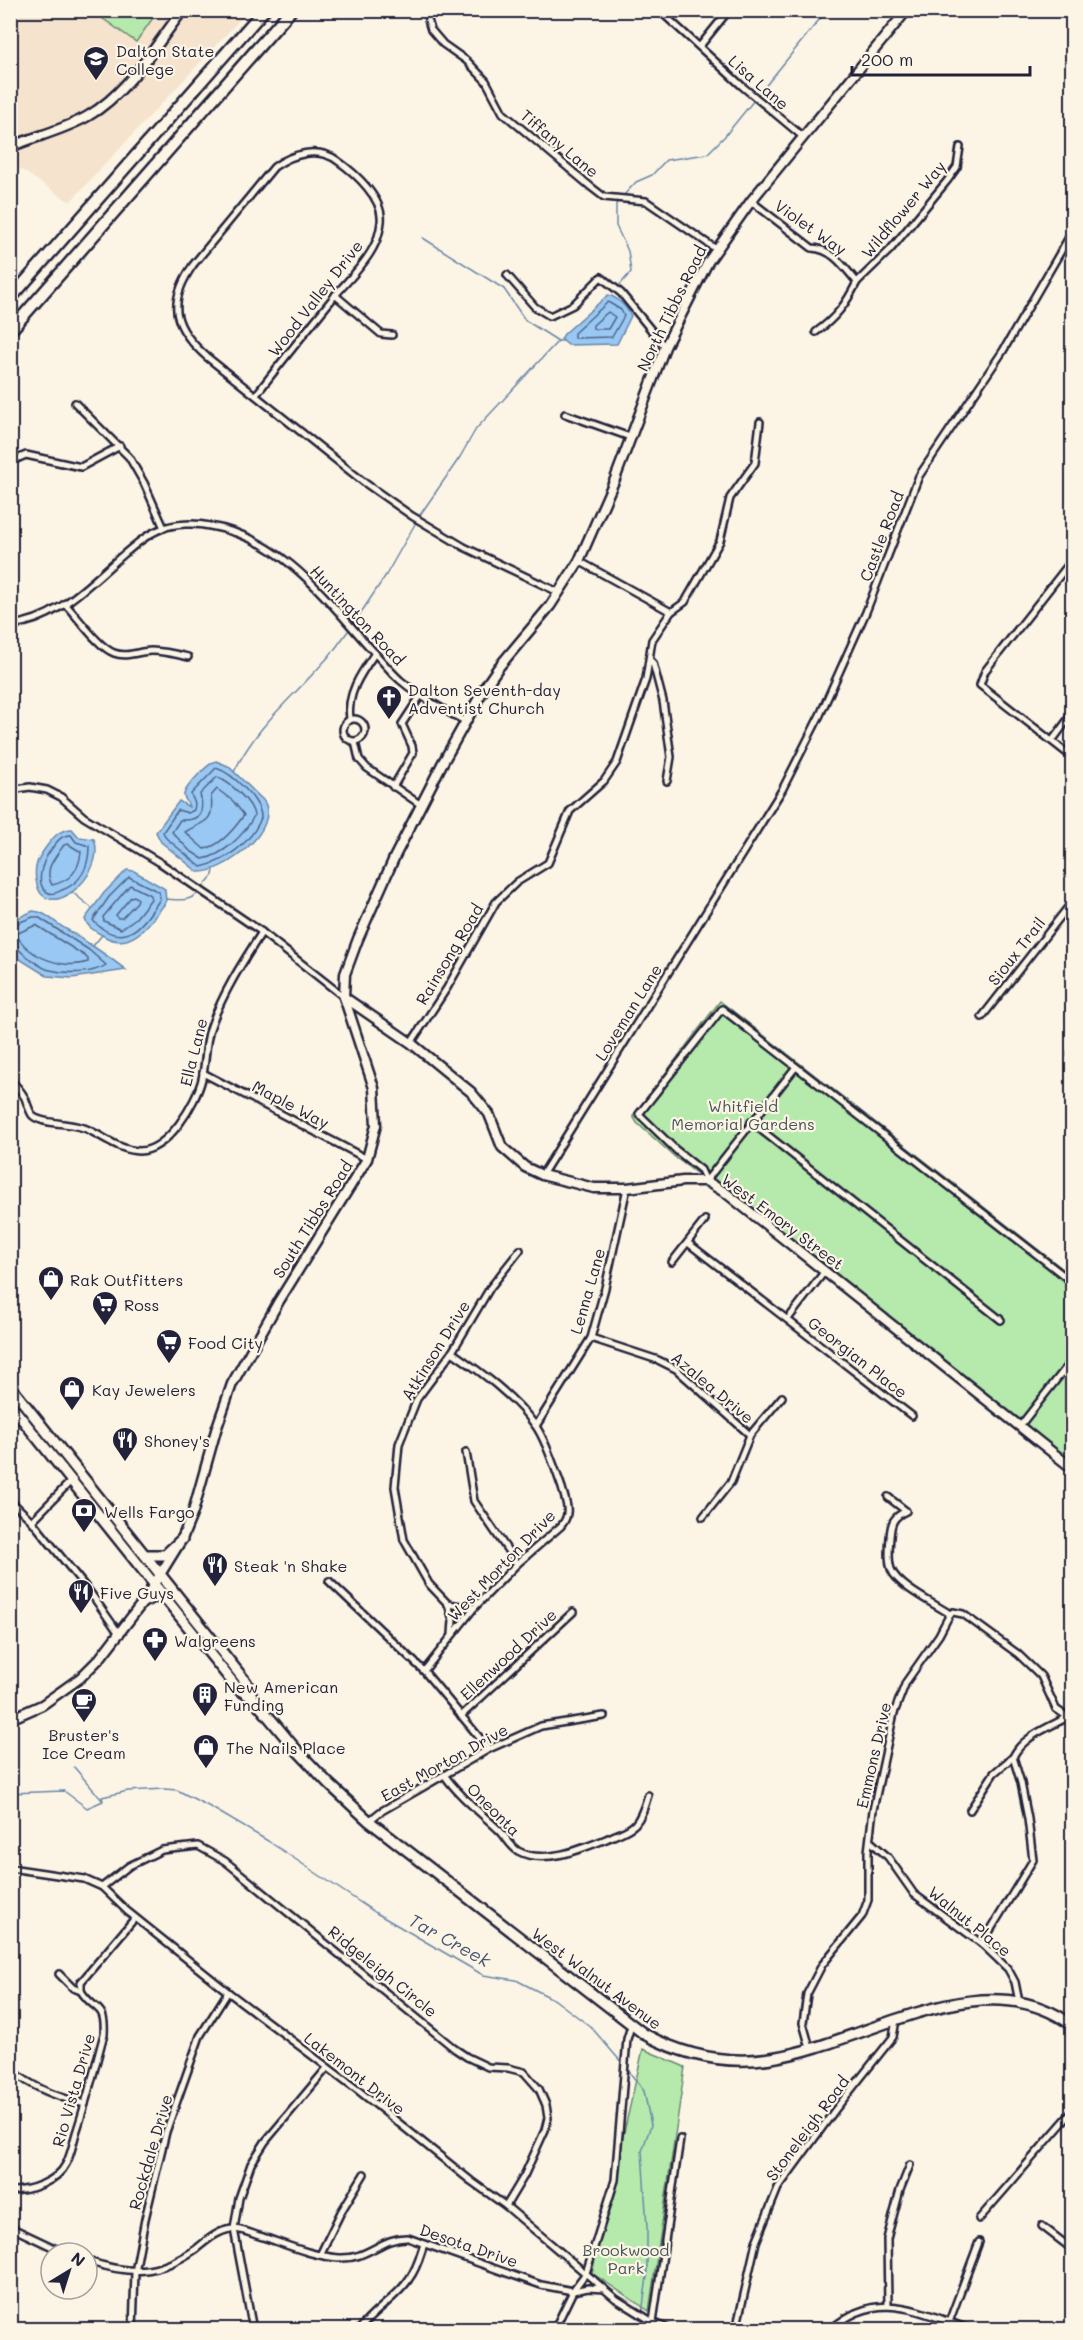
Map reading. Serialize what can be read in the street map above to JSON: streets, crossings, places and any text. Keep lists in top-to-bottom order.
{
  "streets": {
    "main road": ["West Walnut Avenue"],
    "street": [
      "Lisa Lane",
      "Tiffany Lane",
      "Wildflower Way",
      "Violet Way",
      "Wood Valley Drive",
      "North Tibbs Road",
      "Castle Road",
      "Huntington Road",
      "Sioux Trail",
      "Rainsong Road",
      "Loveman Lane",
      "Ella Lane",
      "Maple Way",
      "South Tibbs Road",
      "West Emory Street",
      "Lenna Lane",
      "Atkinson Drive",
      "Georgian Place",
      "Azalea Drive",
      "West Morton Drive",
      "Ellenwood Drive",
      "Emmons Drive",
      "East Morton Drive",
      "Oneonta",
      "Walnut Place",
      "Ridgeleigh Circle",
      "Lakemont Drive",
      "Rio Vista Drive",
      "Stoneleigh Road",
      "Rockdale Drive",
      "Desota Drive"
    ]
  },
  "crossings": [
    ["Lisa Lane", "North Tibbs Road"],
    ["Tiffany Lane", "North Tibbs Road"],
    ["Wildflower Way", "Violet Way"],
    ["Violet Way", "North Tibbs Road"],
    ["Wood Valley Drive", "North Tibbs Road"],
    ["Wood Valley Drive", "South Tibbs Road"],
    ["North Tibbs Road", "South Tibbs Road"],
    ["Castle Road", "Loveman Lane"],
    ["Huntington Road", "South Tibbs Road"],
    ["Rainsong Road", "West Emory Street"],
    ["Loveman Lane", "West Emory Street"],
    ["Ella Lane", "Maple Way"],
    ["Maple Way", "South Tibbs Road"],
    ["South Tibbs Road", "West Emory Street"],
    ["South Tibbs Road", "West Walnut Avenue"],
    ["West Emory Street", "Lenna Lane"],
    ["West Emory Street", "Georgian Place"],
    ["Lenna Lane", "Azalea Drive"],
    ["Lenna Lane", "West Morton Drive"],
    ["Emmons Drive", "Walnut Place"],
    ["Emmons Drive", "West Walnut Avenue"],
    ["East Morton Drive", "Oneonta"],
    ["East Morton Drive", "West Walnut Avenue"],
    ["Walnut Place", "West Walnut Avenue"],
    ["Ridgeleigh Circle", "Lakemont Drive"],
    ["West Walnut Avenue", "Stoneleigh Road"],
    ["Lakemont Drive", "Rockdale Drive"],
    ["Lakemont Drive", "Desota Drive"]
  ],
  "water": ["Tar Creek"],
  "parks": ["Whitfield Memorial Gardens", "Brookwood Park"],
  "places": {
    "school or university": ["Dalton State College"],
    "church": ["Dalton Seventh-day Adventist Church"],
    "shop": ["Rak Outfitters", "Kay Jewelers", "The Nails Place"],
    "supermarket": ["Ross", "Food City"],
    "restaurant": ["Shoney's", "Steak 'n Shake", "Five Guys"],
    "bank": ["Wells Fargo"],
    "pharmacy": ["Walgreens"],
    "building": ["New American Funding"],
    "cafe": ["Bruster's Ice Cream"]
  },
  "scale_bar": "200 m",
  "north": "top right"
}
